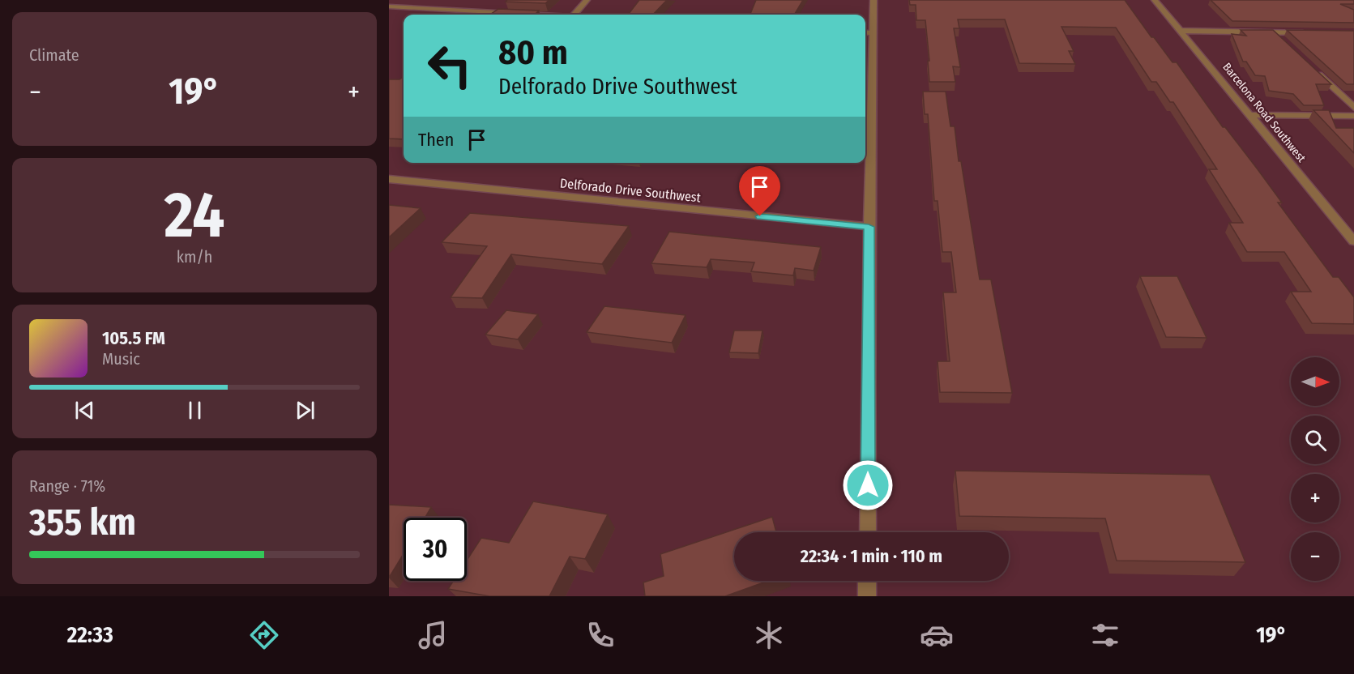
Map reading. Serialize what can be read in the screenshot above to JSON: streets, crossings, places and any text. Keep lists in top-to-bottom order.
{
  "streets": {
    "street": ["Barcelona Road Southwest", "Delforado Drive Southwest"]
  },
  "north": "right",
  "page": {
    "tile": [
      "Climate",
      ["24", "km/h"],
      ["Range · 71%", "355 km"]
    ],
    "turn": ["80 m", "Delforado Drive Southwest"],
    "heat": ["−", "19°", "+"],
    "then": "Then",
    "song": ["105.5 FM", "Music"],
    "map_buttons": ["+", "−"],
    "limit": "30",
    "trip": "22:34 · 1 min · 110 m",
    "tabs": ["22:33", "19°"]
  }
}
